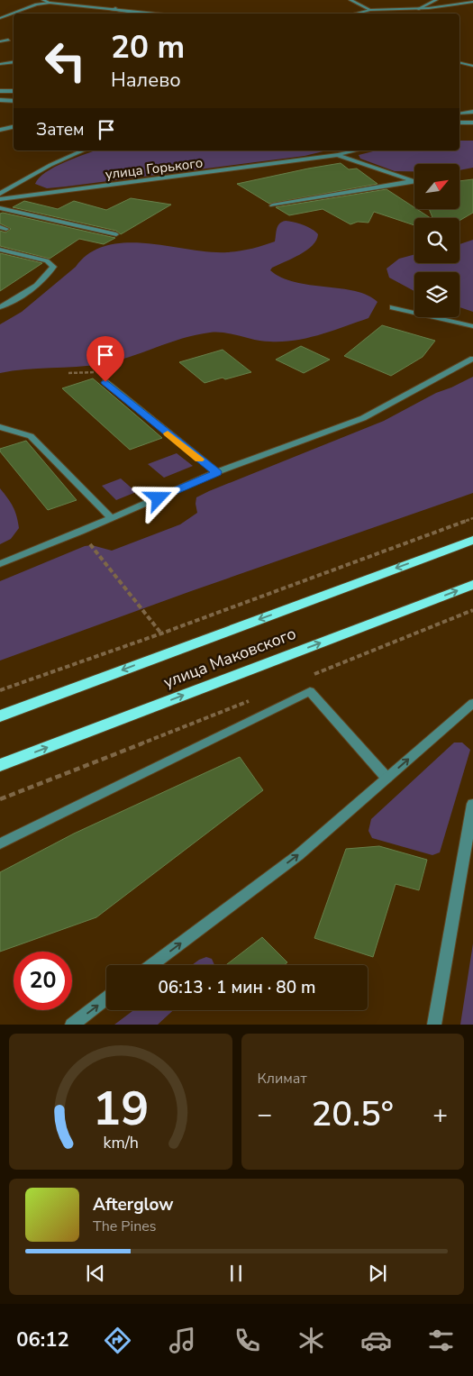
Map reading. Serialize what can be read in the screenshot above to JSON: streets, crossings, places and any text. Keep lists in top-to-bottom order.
{
  "streets": {
    "highway": ["улица Маковского"],
    "street": ["улица Горького"]
  },
  "north": "top right",
  "page": {
    "turn": ["20 m", "Налево"],
    "then": "Затем",
    "limit": "20",
    "trip": "06:13 · 1 мин · 80 m",
    "tile": "Климат",
    "heat": ["−", "20.5°", "+"],
    "song": ["Afterglow", "The Pines"],
    "tabs": "06:12",
    "gauge": ["19", "km/h"]
  }
}
